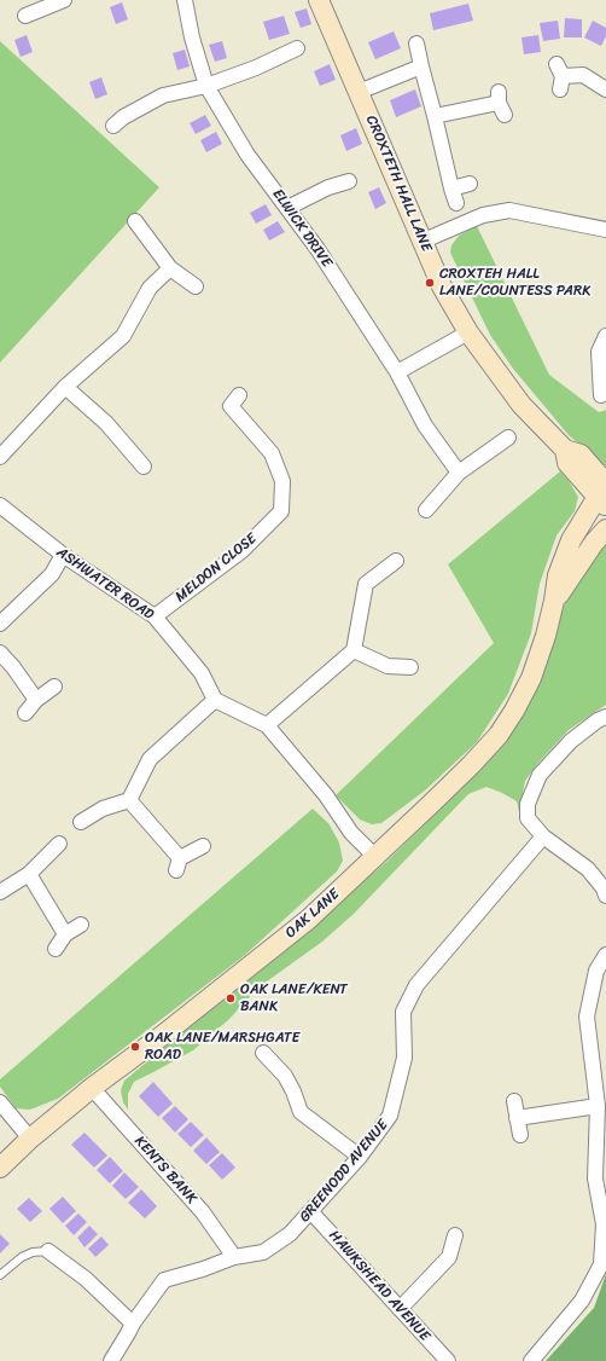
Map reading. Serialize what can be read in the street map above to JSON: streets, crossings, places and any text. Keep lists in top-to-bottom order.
{
  "streets": {
    "street": [
      "CROXTETH HALL LANE",
      "ELWICK DRIVE",
      "MELDON CLOSE",
      "ASHWATER ROAD",
      "OAK LANE",
      "KENTS BANK",
      "GREENODD AVENUE",
      "HAWKSHEAD AVENUE"
    ]
  },
  "crossings": [
    ["CROXTETH HALL LANE", "OAK LANE"],
    ["MELDON CLOSE", "ASHWATER ROAD"],
    ["OAK LANE", "KENTS BANK"],
    ["KENTS BANK", "GREENODD AVENUE"],
    ["GREENODD AVENUE", "HAWKSHEAD AVENUE"]
  ],
  "places": ["CROXTEH HALL LANE/COUNTESS PARK", "OAK LANE/KENT BANK", "OAK LANE/MARSHGATE ROAD"]
}
